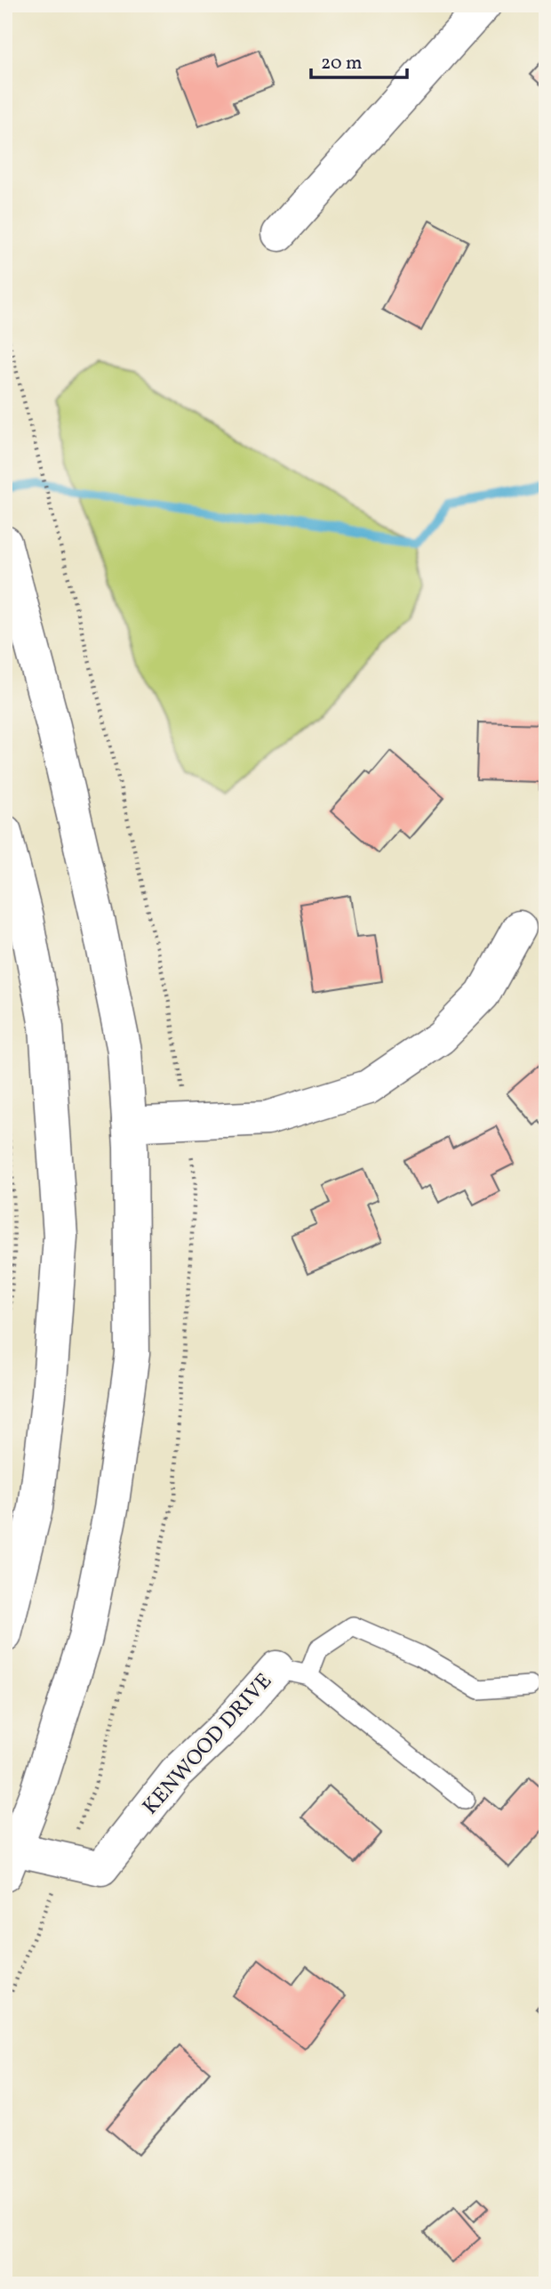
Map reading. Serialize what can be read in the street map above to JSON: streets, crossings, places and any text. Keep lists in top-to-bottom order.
{
  "streets": {
    "main road": ["KENWOOD DRIVE"]
  },
  "scale_bar": "20 m"
}
